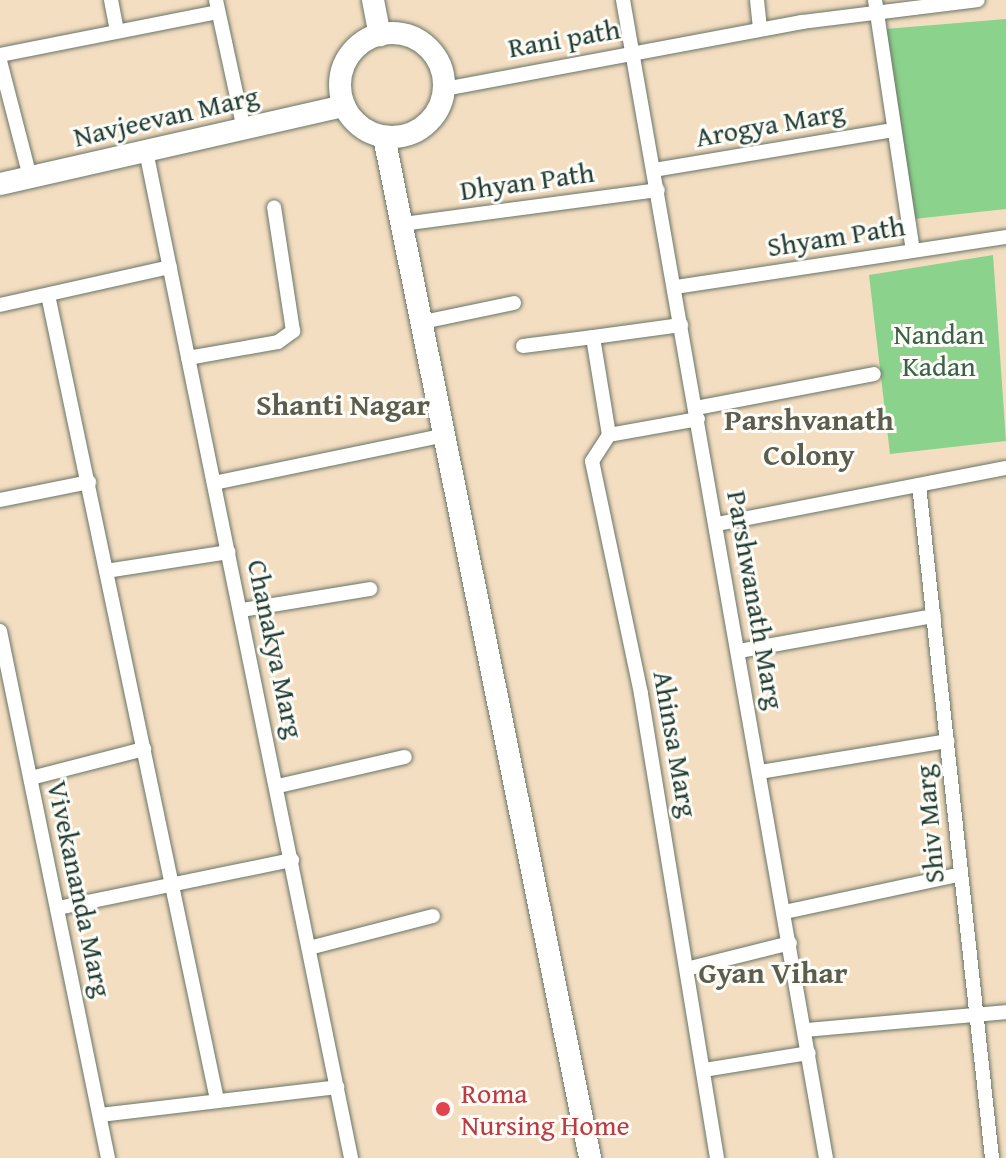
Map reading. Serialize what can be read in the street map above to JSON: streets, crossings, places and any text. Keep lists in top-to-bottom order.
{
  "streets": {
    "street": [
      "Rani path",
      "Navjeevan Marg",
      "Arogya Marg",
      "Dhyan Path",
      "Shyam Path",
      "Parshwanath Marg",
      "Chanakya Marg",
      "Ahinsa Marg",
      "Shiv Marg",
      "Vivekananda Marg"
    ]
  },
  "crossings": [
    ["Rani path", "Navjeevan Marg"],
    ["Rani path", "Parshwanath Marg"],
    ["Navjeevan Marg", "Chanakya Marg"],
    ["Arogya Marg", "Parshwanath Marg"],
    ["Dhyan Path", "Parshwanath Marg"],
    ["Shyam Path", "Parshwanath Marg"]
  ],
  "districts": ["Shanti Nagar", "Parshvanath Colony", "Gyan Vihar"],
  "parks": ["Nandan Kadan"],
  "places": ["Roma Nursing Home"]
}
